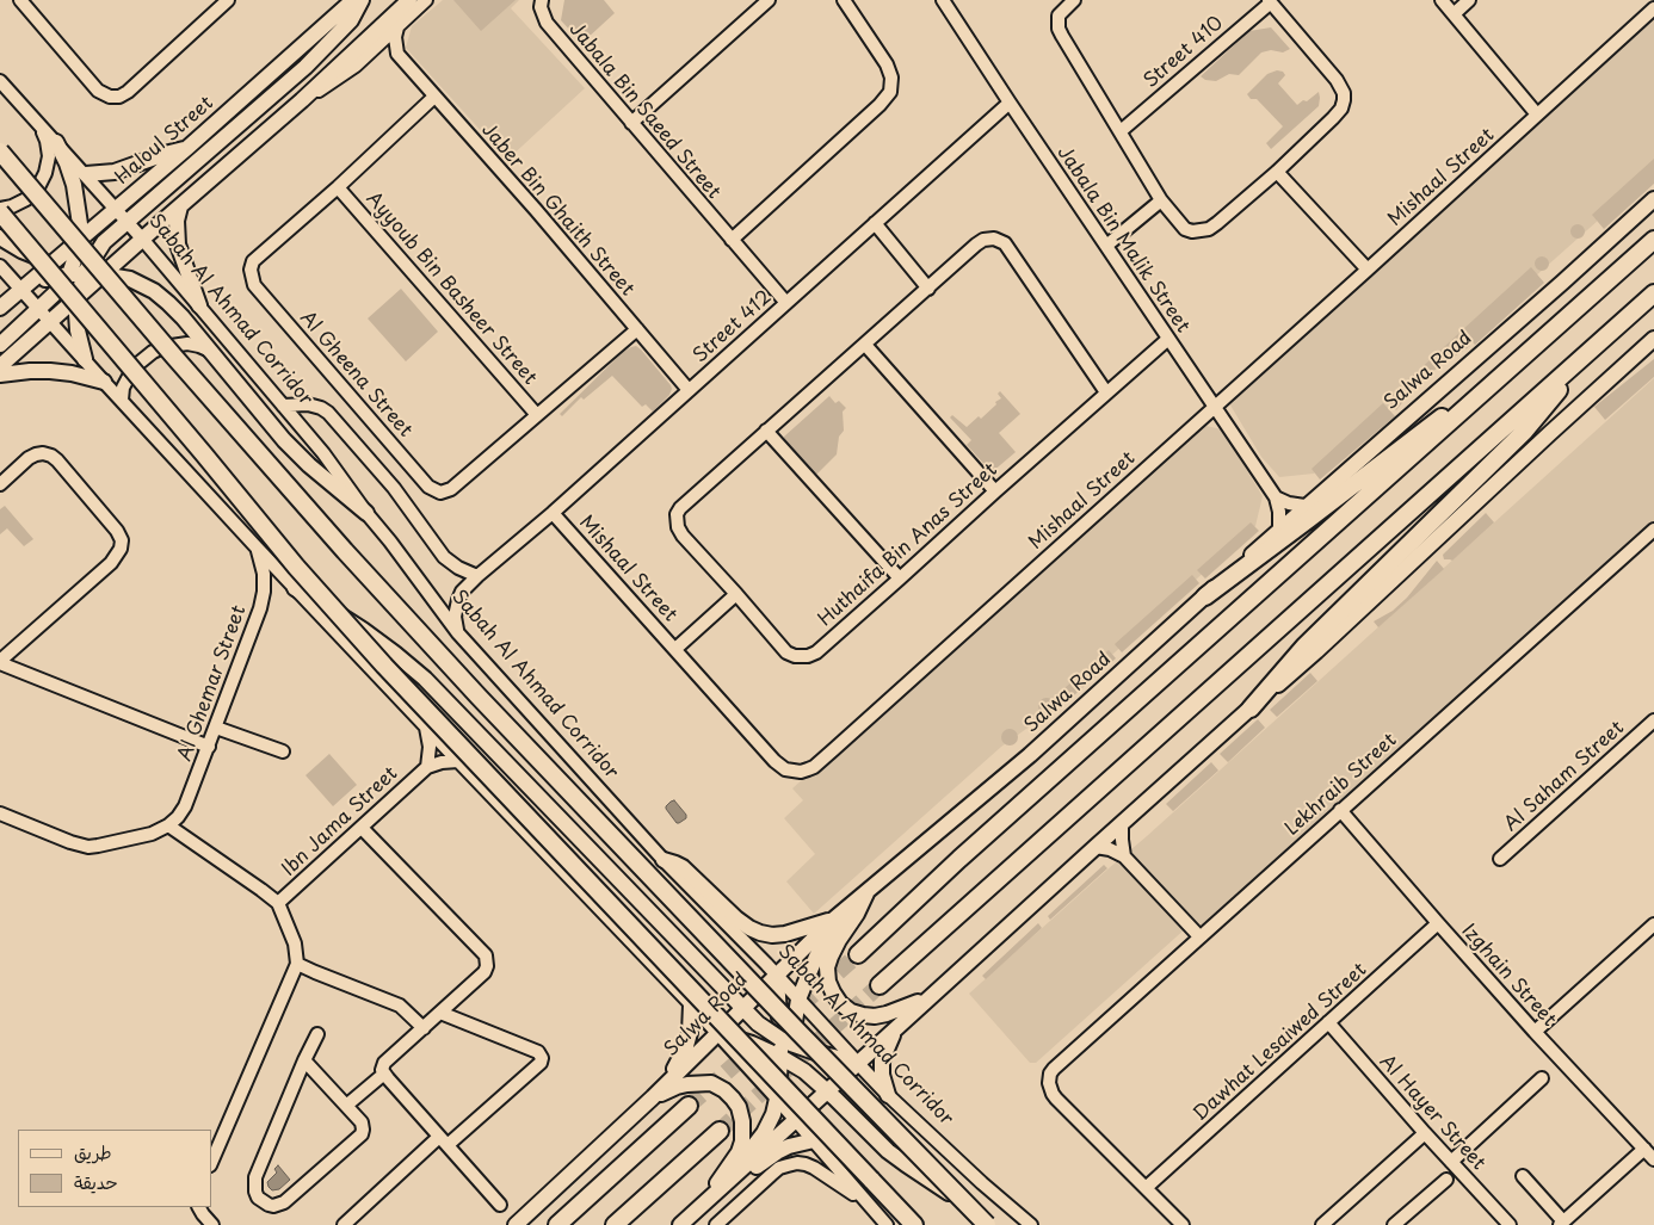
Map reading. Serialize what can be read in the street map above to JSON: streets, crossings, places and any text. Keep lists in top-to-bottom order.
{
  "streets": {
    "main road": ["Haloul Street", "Salwa Road"],
    "street": [
      "Street 410",
      "Jabala Bin Saeed Street",
      "Mishaal Street",
      "Jaber Bin Ghaith Street",
      "Jabala Bin Malik Street",
      "Ayyoub Bin Basheer Street",
      "Sabah Al Ahmad Corridor",
      "Street 412",
      "Al Gheena Street",
      "Huthaifa Bin Anas Street",
      "Al Ghemar Street",
      "Al Saham Street",
      "Lekhraib Street",
      "Ibn Jama Street",
      "Izghain Street",
      "Dawhat Lesaiwed Street",
      "Al Hayer Street"
    ]
  },
  "crossings": [
    ["Jabala Bin Saeed Street", "Street 412"],
    ["Haloul Street", "Sabah Al Ahmad Corridor"],
    ["Mishaal Street", "Jabala Bin Malik Street"],
    ["Mishaal Street", "Street 412"],
    ["Jaber Bin Ghaith Street", "Street 412"],
    ["Jaber Bin Ghaith Street", "Al Gheena Street"],
    ["Jabala Bin Malik Street", "Street 412"],
    ["Jabala Bin Malik Street", "Salwa Road"],
    ["Jabala Bin Malik Street", "Huthaifa Bin Anas Street"],
    ["Ayyoub Bin Basheer Street", "Al Gheena Street"],
    ["Sabah Al Ahmad Corridor", "Street 412"],
    ["Sabah Al Ahmad Corridor", "Salwa Road"],
    ["Lekhraib Street", "Izghain Street"],
    ["Lekhraib Street", "Dawhat Lesaiwed Street"],
    ["Izghain Street", "Dawhat Lesaiwed Street"],
    ["Dawhat Lesaiwed Street", "Al Hayer Street"]
  ],
  "legend": ["طريق", "حديقة"]
}
